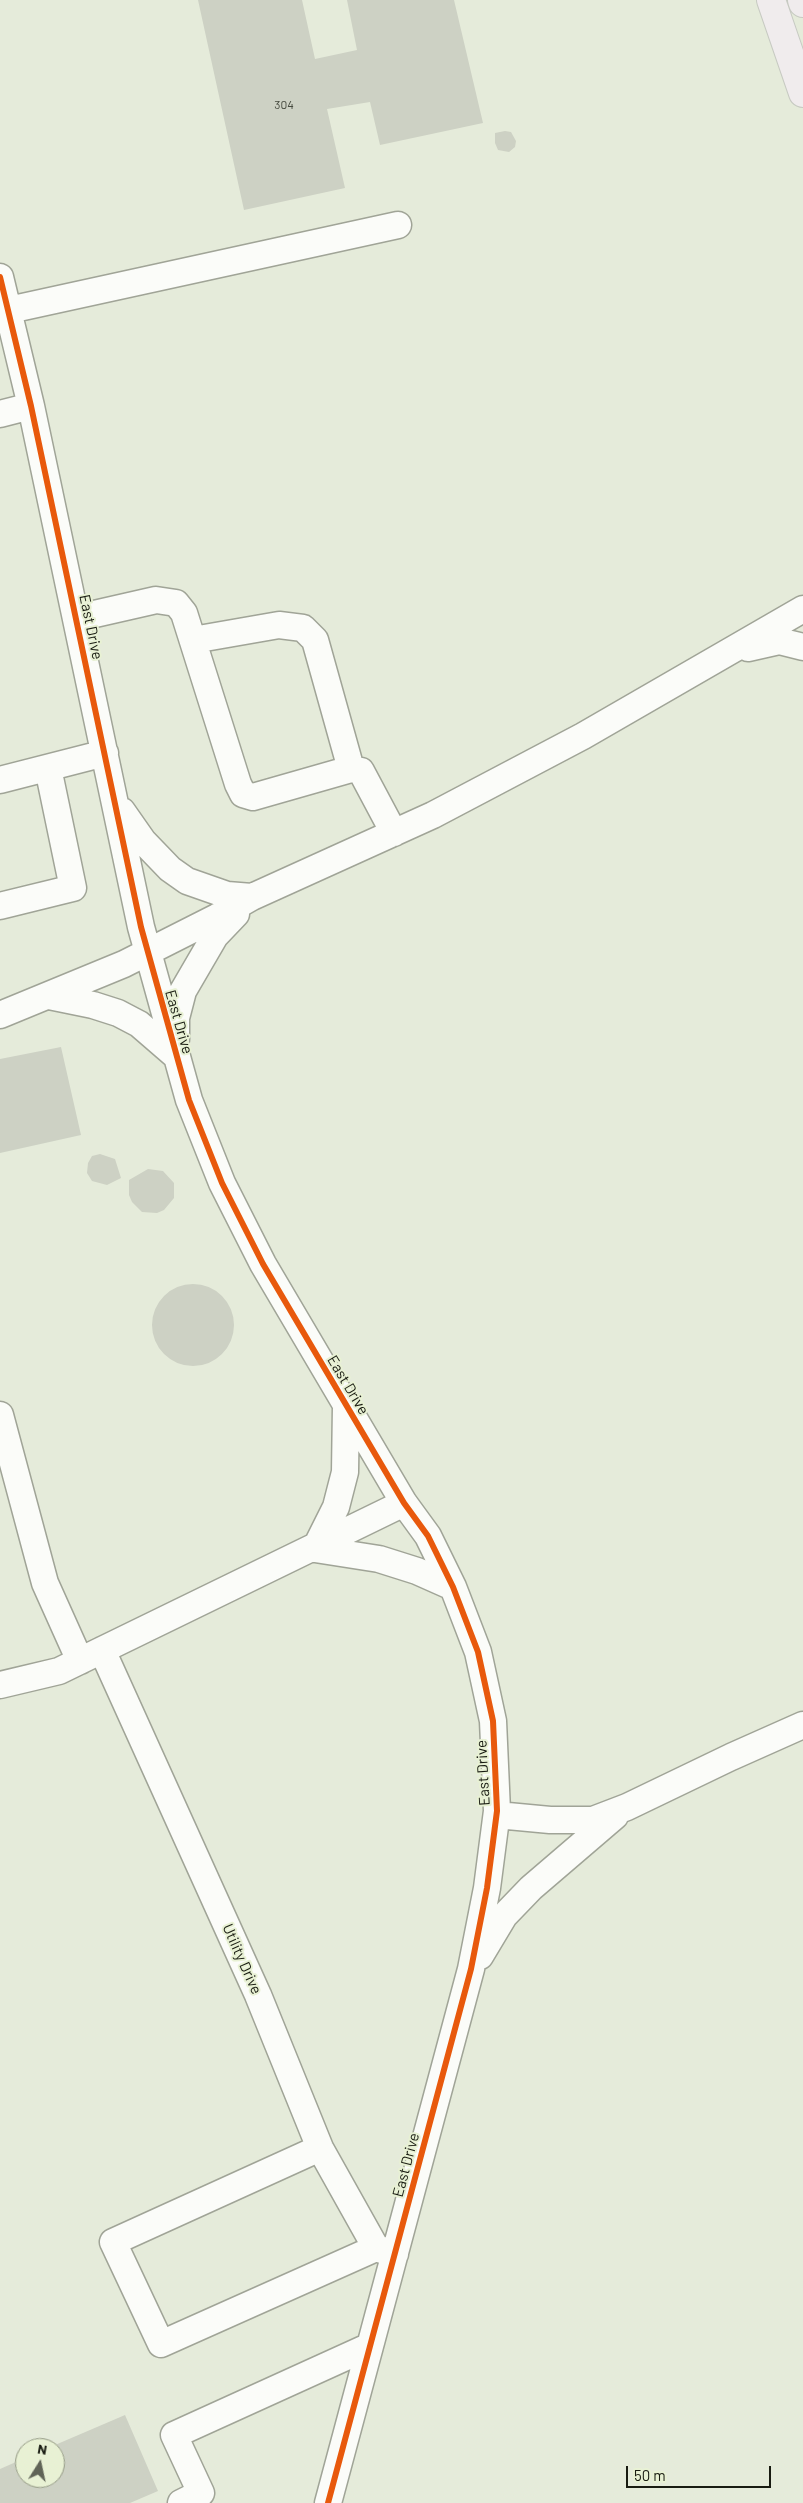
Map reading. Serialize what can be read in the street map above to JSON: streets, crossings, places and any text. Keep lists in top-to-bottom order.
{
  "streets": {
    "street": ["East Drive", "Utility Drive"]
  },
  "crossings": [
    ["East Drive", "Utility Drive"]
  ],
  "house_numbers": ["304"],
  "scale_bar": "50 m",
  "north": "top"
}
